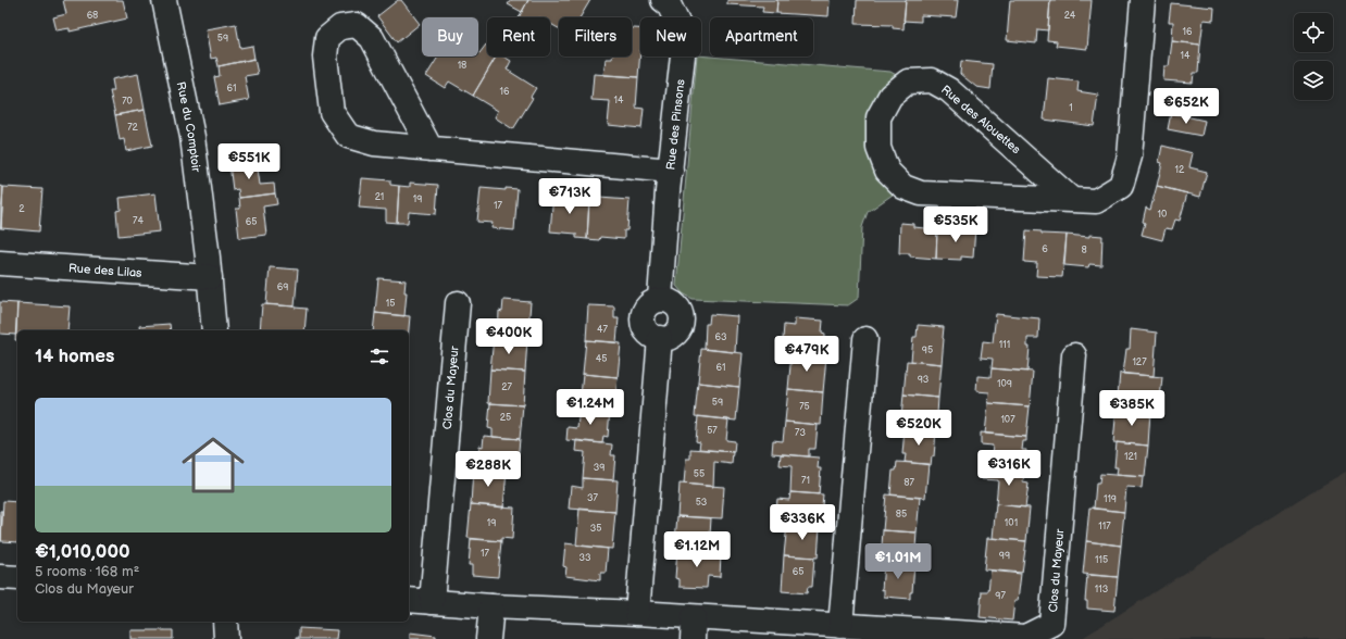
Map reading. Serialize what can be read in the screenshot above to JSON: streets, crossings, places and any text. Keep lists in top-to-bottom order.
{
  "streets": {
    "street": [
      "Rue des Alouettes",
      "Rue des Pinsons",
      "Rue du Comptoir",
      "Rue des Lilas",
      "Clos du Mayeur"
    ]
  },
  "crossings": [
    ["Rue du Comptoir", "Rue des Lilas"]
  ],
  "house_numbers": [
    "68",
    "24",
    "16",
    "59",
    "14",
    "18",
    "61",
    "16",
    "14",
    "70",
    "1",
    "72",
    "12",
    "21",
    "19",
    "17",
    "2",
    "10",
    "74",
    "65",
    "6",
    "8",
    "69",
    "15",
    "47",
    "63",
    "111",
    "95",
    "45",
    "127",
    "61",
    "93",
    "109",
    "27",
    "59",
    "75",
    "25",
    "107",
    "57",
    "73",
    "121",
    "39",
    "55",
    "71",
    "87",
    "37",
    "119",
    "53",
    "85",
    "19",
    "101",
    "117",
    "35",
    "17",
    "99",
    "33",
    "115",
    "65",
    "113",
    "97"
  ],
  "page": {
    "chip": [
      "Buy",
      "Rent",
      "Filters",
      "New",
      "Apartment"
    ],
    "price": [
      "€652K",
      "€551K",
      "€713K",
      "€535K",
      "€400K",
      "€479K",
      "€1.24M",
      "€385K",
      "€520K",
      "€316K",
      "€288K",
      "€336K",
      "€1.12M",
      "€1.01M"
    ],
    "heading": "14 homes",
    "list": [
      {
        "name": "€1,010,000",
        "note": "5 rooms · 168 m² · Clos du Mayeur"
      }
    ]
  }
}
